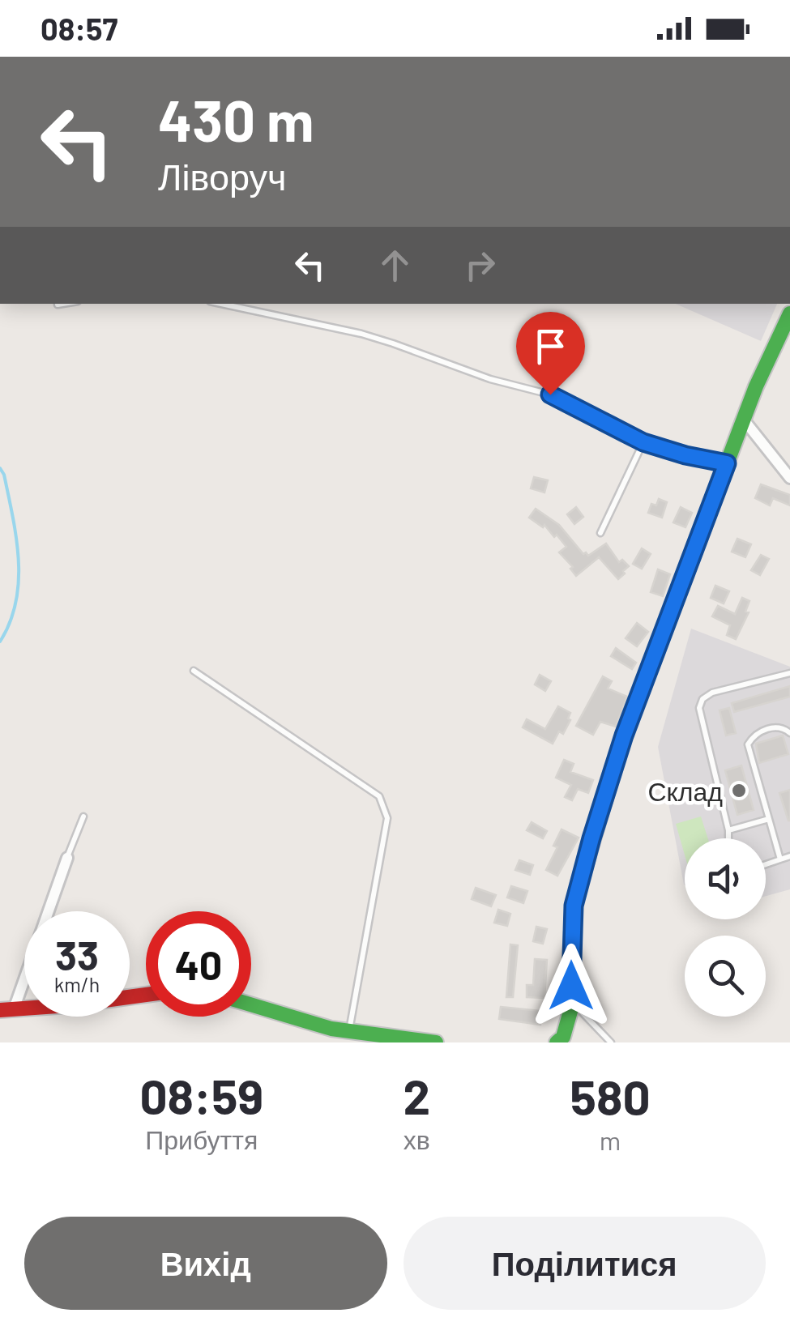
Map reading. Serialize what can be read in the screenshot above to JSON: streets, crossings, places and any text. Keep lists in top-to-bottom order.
{
  "places": ["Склад"],
  "page": {
    "status": "08:57",
    "turn": ["430 m", "Ліворуч"],
    "speed": "33 km/h",
    "limit": "40",
    "eta": [
      "08:59",
      "Прибуття",
      "2",
      "хв",
      "580",
      "m"
    ],
    "buttons": ["Вихід", "Поділитися"]
  }
}
